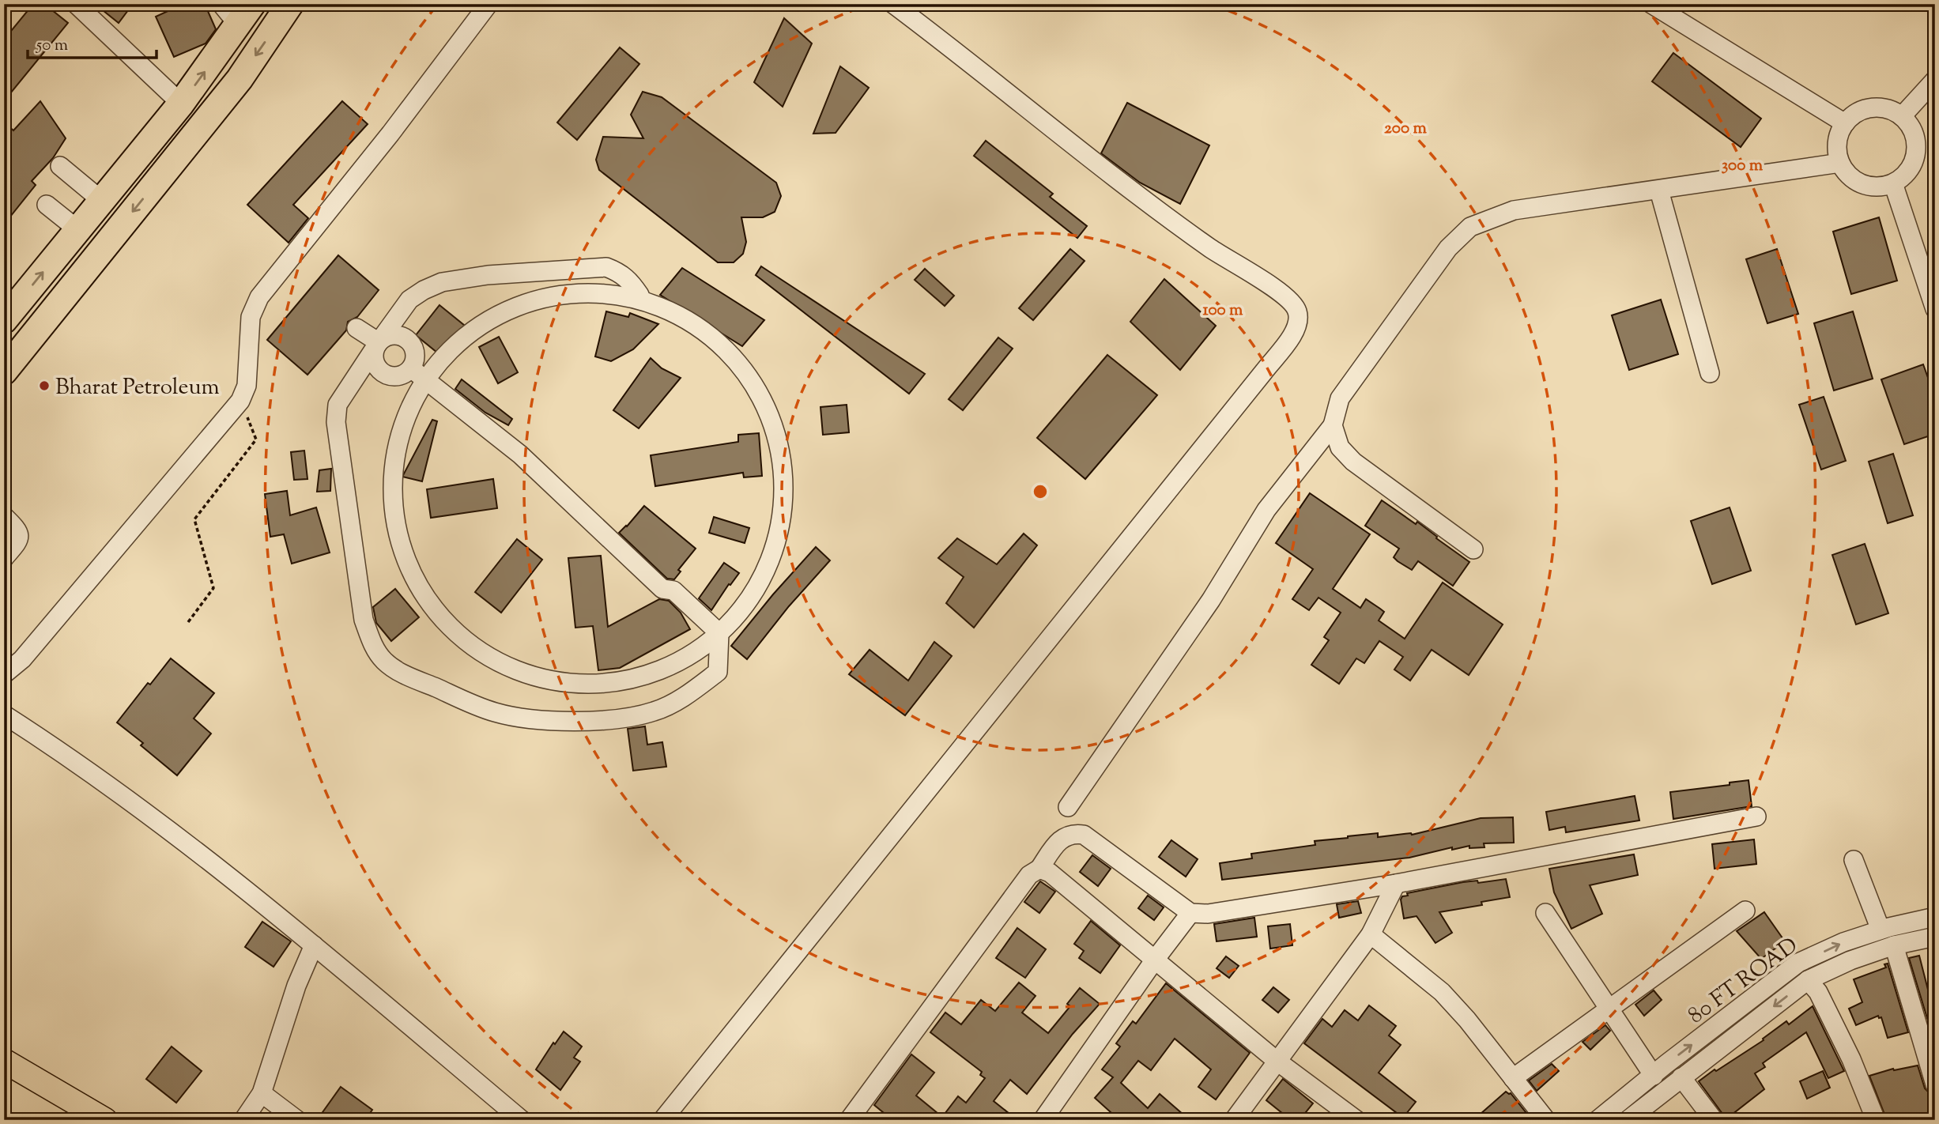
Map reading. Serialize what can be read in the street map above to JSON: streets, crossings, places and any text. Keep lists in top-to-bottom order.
{
  "streets": {
    "street": ["80 FT ROAD"]
  },
  "places": ["Bharat Petroleum"],
  "scale_bar": "50 m",
  "rings": ["200 m", "300 m", "100 m"]
}
